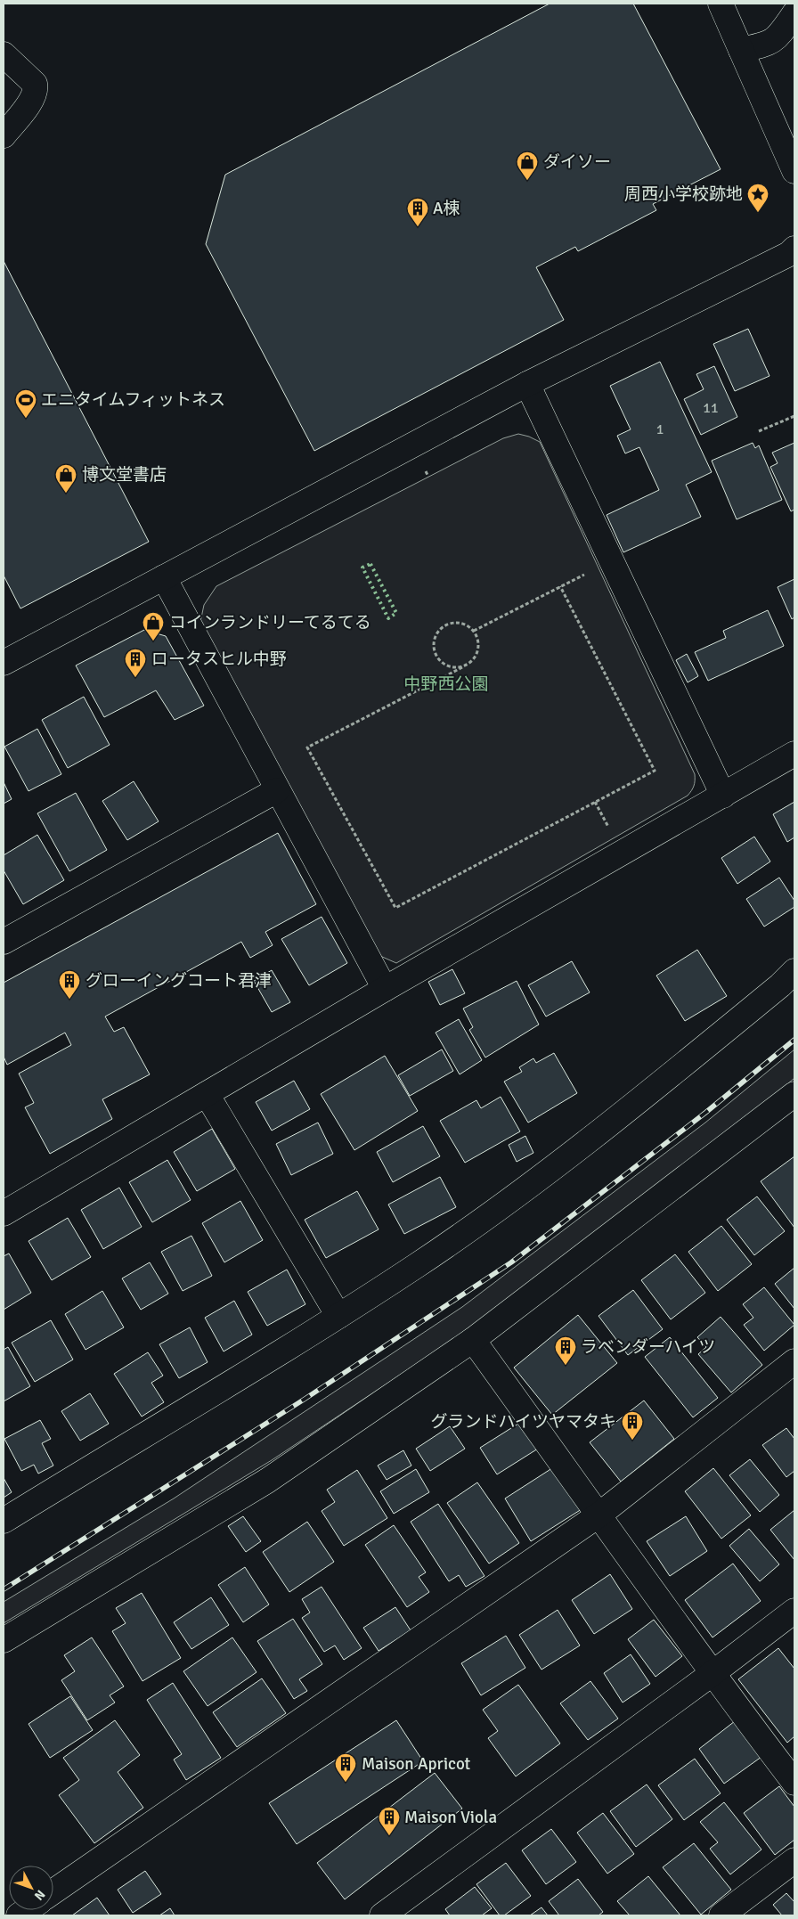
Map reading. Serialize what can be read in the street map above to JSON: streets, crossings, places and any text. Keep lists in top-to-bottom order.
{
  "parks": ["中野西公園"],
  "places": {
    "shop": ["ダイソー", "博文堂書店", "コインランドリーてるてる"],
    "place": ["周西小学校跡地"],
    "building": [
      "A棟",
      "ロータスヒル中野",
      "グローイングコート君津",
      "ラベンダーハイツ",
      "グランドハイツヤマタキ",
      "Maison Apricot",
      "Maison Viola"
    ],
    "sports": ["エニタイムフィットネス"]
  },
  "house_numbers": ["11", "1"],
  "north": "bottom right"
}
